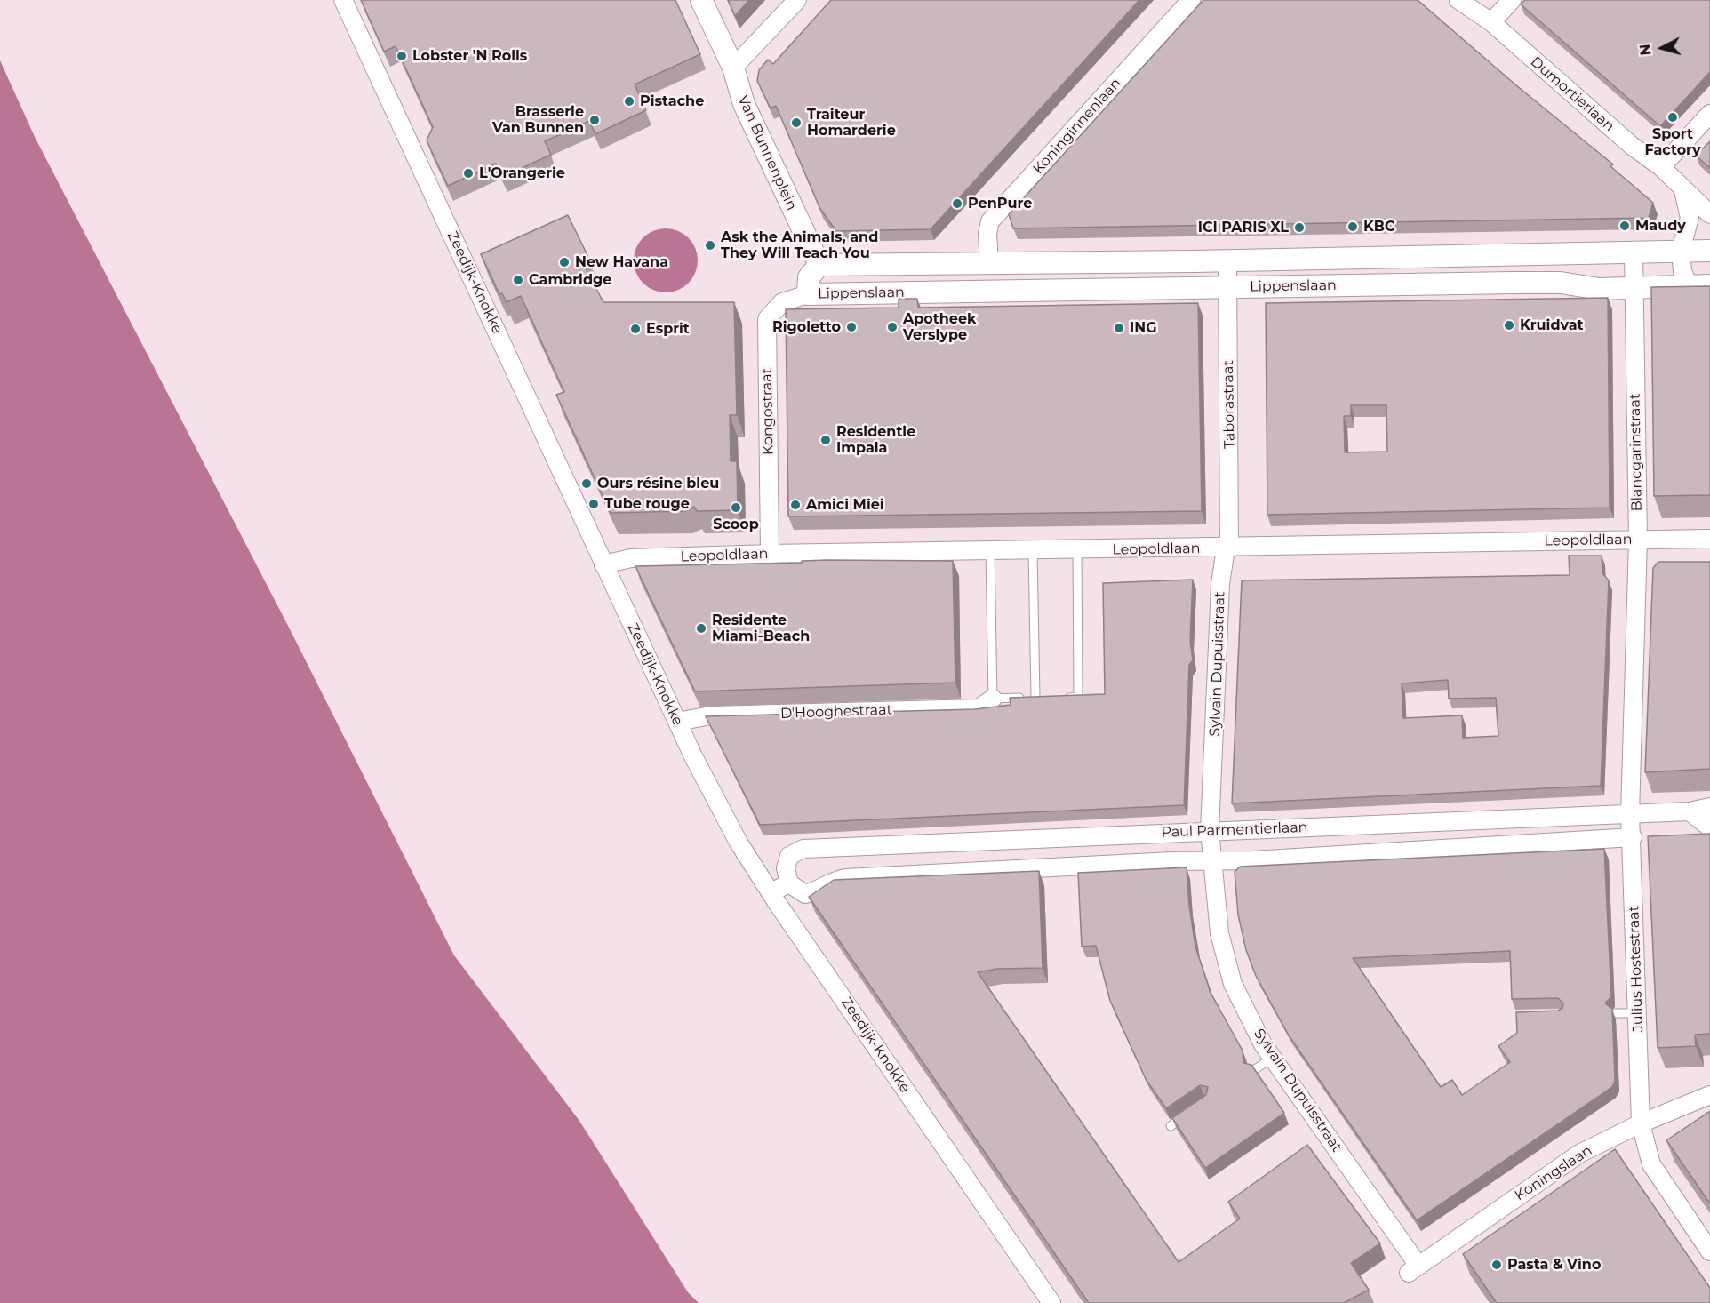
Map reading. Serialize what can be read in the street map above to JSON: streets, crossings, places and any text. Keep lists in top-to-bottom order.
{
  "streets": {
    "street": [
      "Dumortierlaan",
      "Koninginnenlaan",
      "Van Bunnenplein",
      "Zeedijk-Knokke",
      "Lippenslaan",
      "Taborastraat",
      "Kongostraat",
      "Blancgarinstraat",
      "Leopoldlaan",
      "Sylvain Dupuisstraat",
      "D'Hooghestraat",
      "Paul Parmentierlaan",
      "Julius Hostestraat",
      "Koningslaan"
    ]
  },
  "crossings": [
    ["Koninginnenlaan", "Lippenslaan"],
    ["Van Bunnenplein", "Lippenslaan"],
    ["Zeedijk-Knokke", "Leopoldlaan"],
    ["Zeedijk-Knokke", "D'Hooghestraat"],
    ["Lippenslaan", "Taborastraat"],
    ["Lippenslaan", "Kongostraat"],
    ["Lippenslaan", "Blancgarinstraat"],
    ["Taborastraat", "Leopoldlaan"],
    ["Taborastraat", "Sylvain Dupuisstraat"],
    ["Kongostraat", "Leopoldlaan"],
    ["Blancgarinstraat", "Leopoldlaan"],
    ["Blancgarinstraat", "Paul Parmentierlaan"],
    ["Blancgarinstraat", "Julius Hostestraat"],
    ["Leopoldlaan", "Sylvain Dupuisstraat"],
    ["Sylvain Dupuisstraat", "Paul Parmentierlaan"],
    ["Sylvain Dupuisstraat", "Koningslaan"],
    ["Paul Parmentierlaan", "Julius Hostestraat"],
    ["Julius Hostestraat", "Koningslaan"]
  ],
  "places": [
    "Lobster 'N Rolls",
    "Pistache",
    "Sport Factory",
    "Brasserie Van Bunnen",
    "Traiteur Homarderie",
    "L'Orangerie",
    "PenPure",
    "Maudy",
    "KBC",
    "ICI PARIS XL",
    "Ask the Animals, and They Will Teach You",
    "New Havana",
    "Cambridge",
    "Kruidvat",
    "Rigoletto",
    "Apotheek Verslype",
    "ING",
    "Esprit",
    "Residentie Impala",
    "Ours résine bleu",
    "Tube rouge",
    "Amici Miei",
    "Scoop",
    "Residente Miami-Beach",
    "Pasta & Vino"
  ],
  "north": "left"
}
